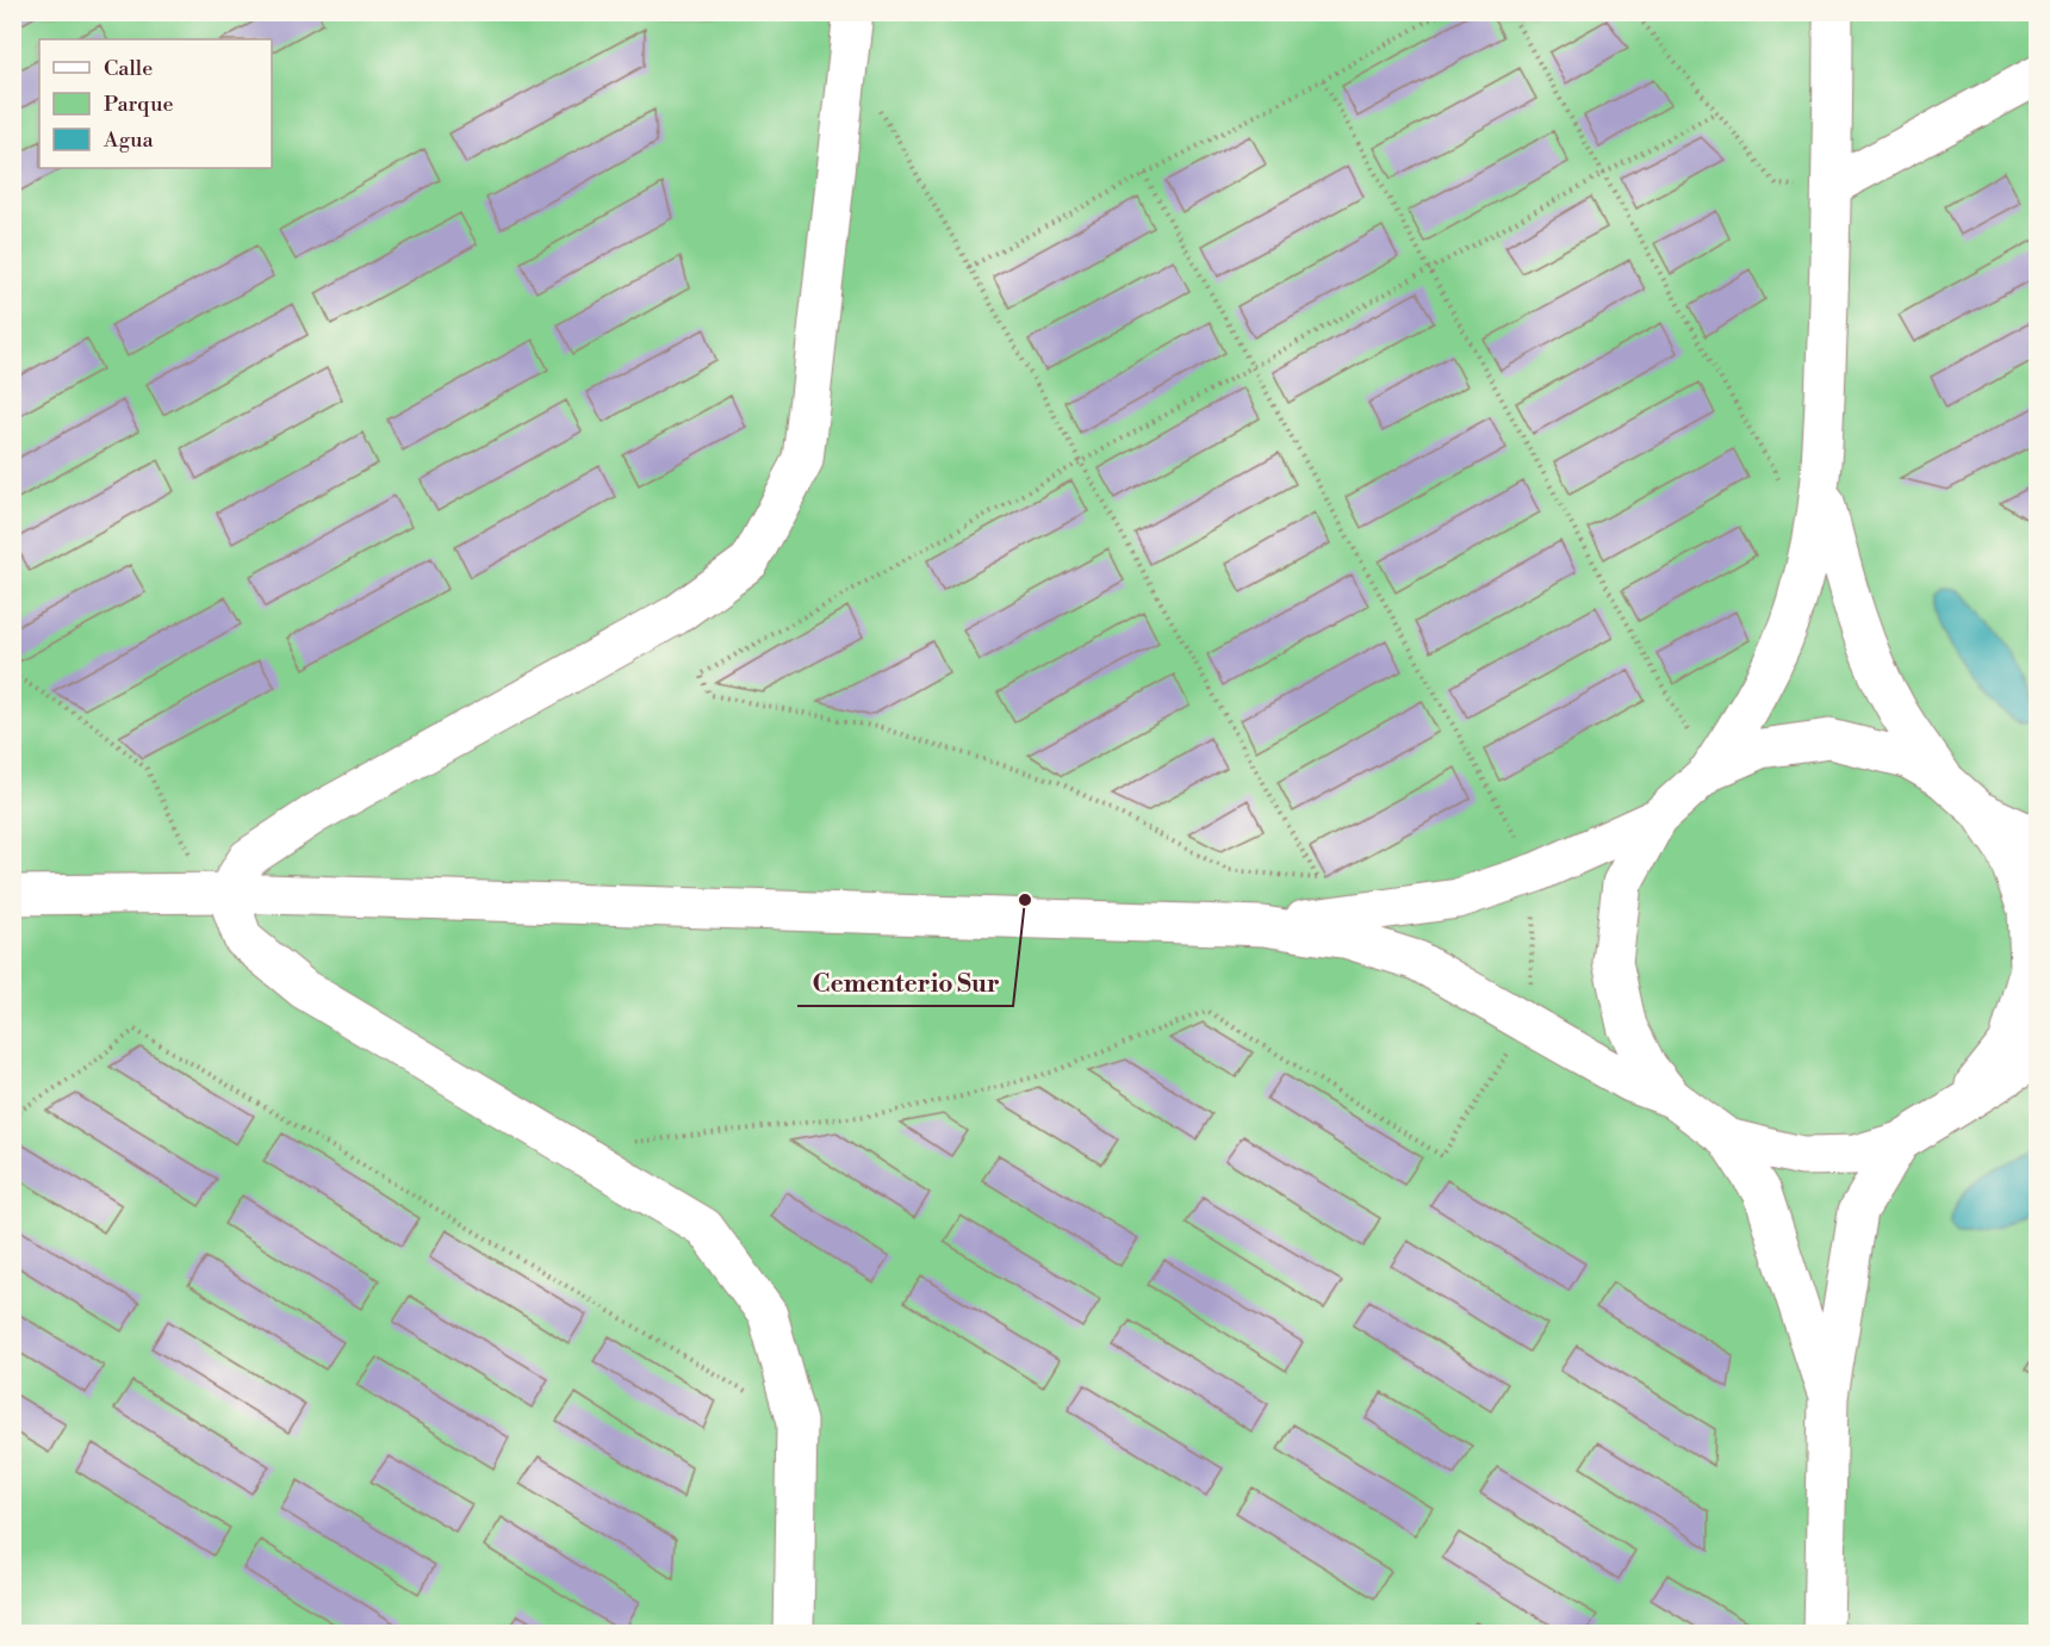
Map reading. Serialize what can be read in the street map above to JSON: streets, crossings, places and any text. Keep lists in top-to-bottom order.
{
  "places": ["Cementerio Sur"],
  "legend": ["Calle", "Parque", "Agua"]
}
